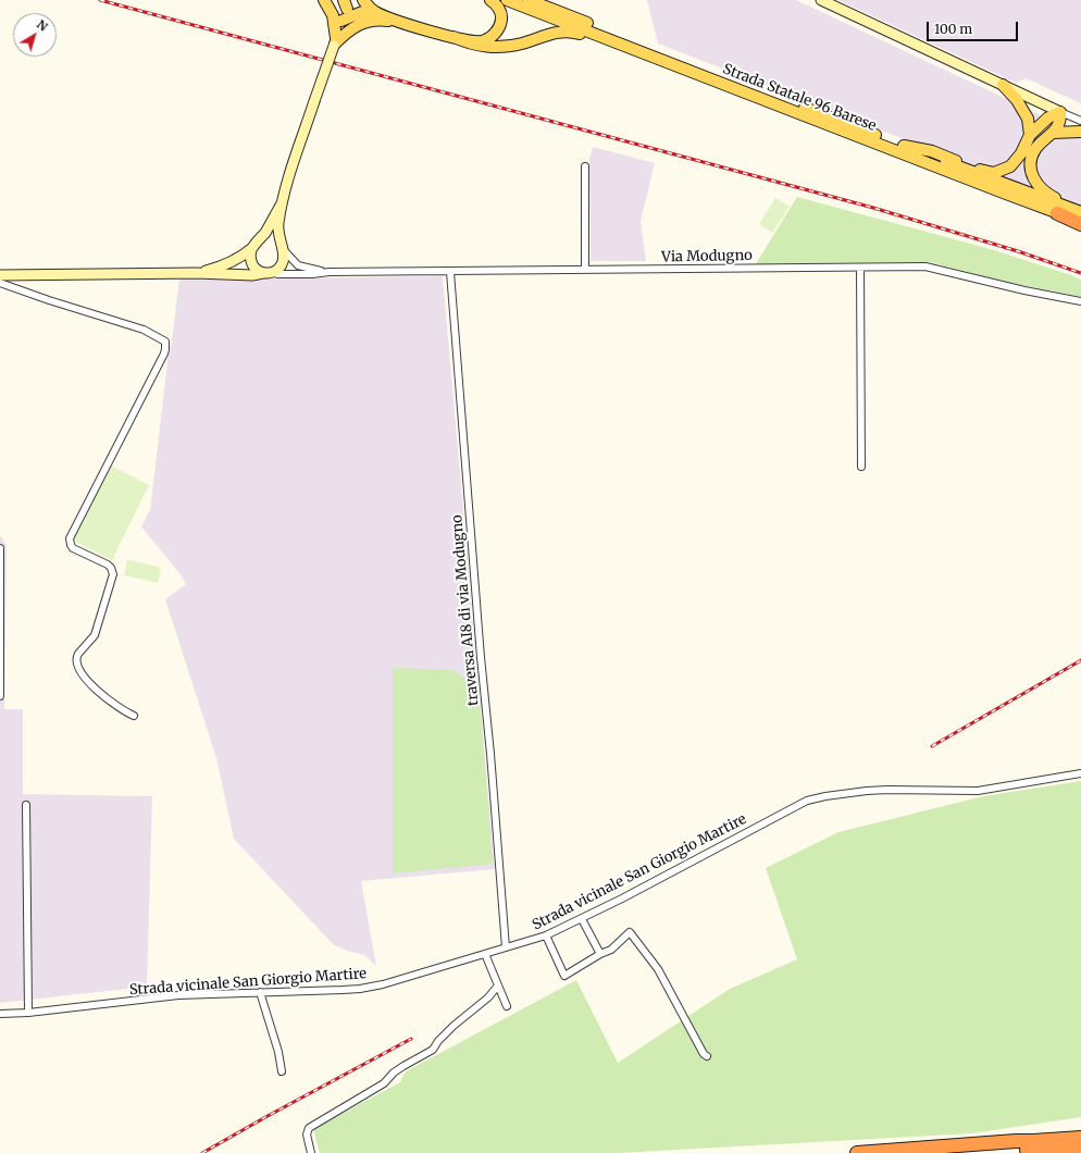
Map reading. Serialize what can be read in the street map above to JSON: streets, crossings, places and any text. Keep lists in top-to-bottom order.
{
  "streets": {
    "main road": ["Strada Statale 96 Barese"],
    "street": ["Via Modugno", "traversa AI8 di via Modugno", "Strada vicinale San Giorgio Martire"]
  },
  "crossings": [
    ["Via Modugno", "traversa AI8 di via Modugno"],
    ["traversa AI8 di via Modugno", "Strada vicinale San Giorgio Martire"]
  ],
  "scale_bar": "100 m",
  "north": "top right"
}
